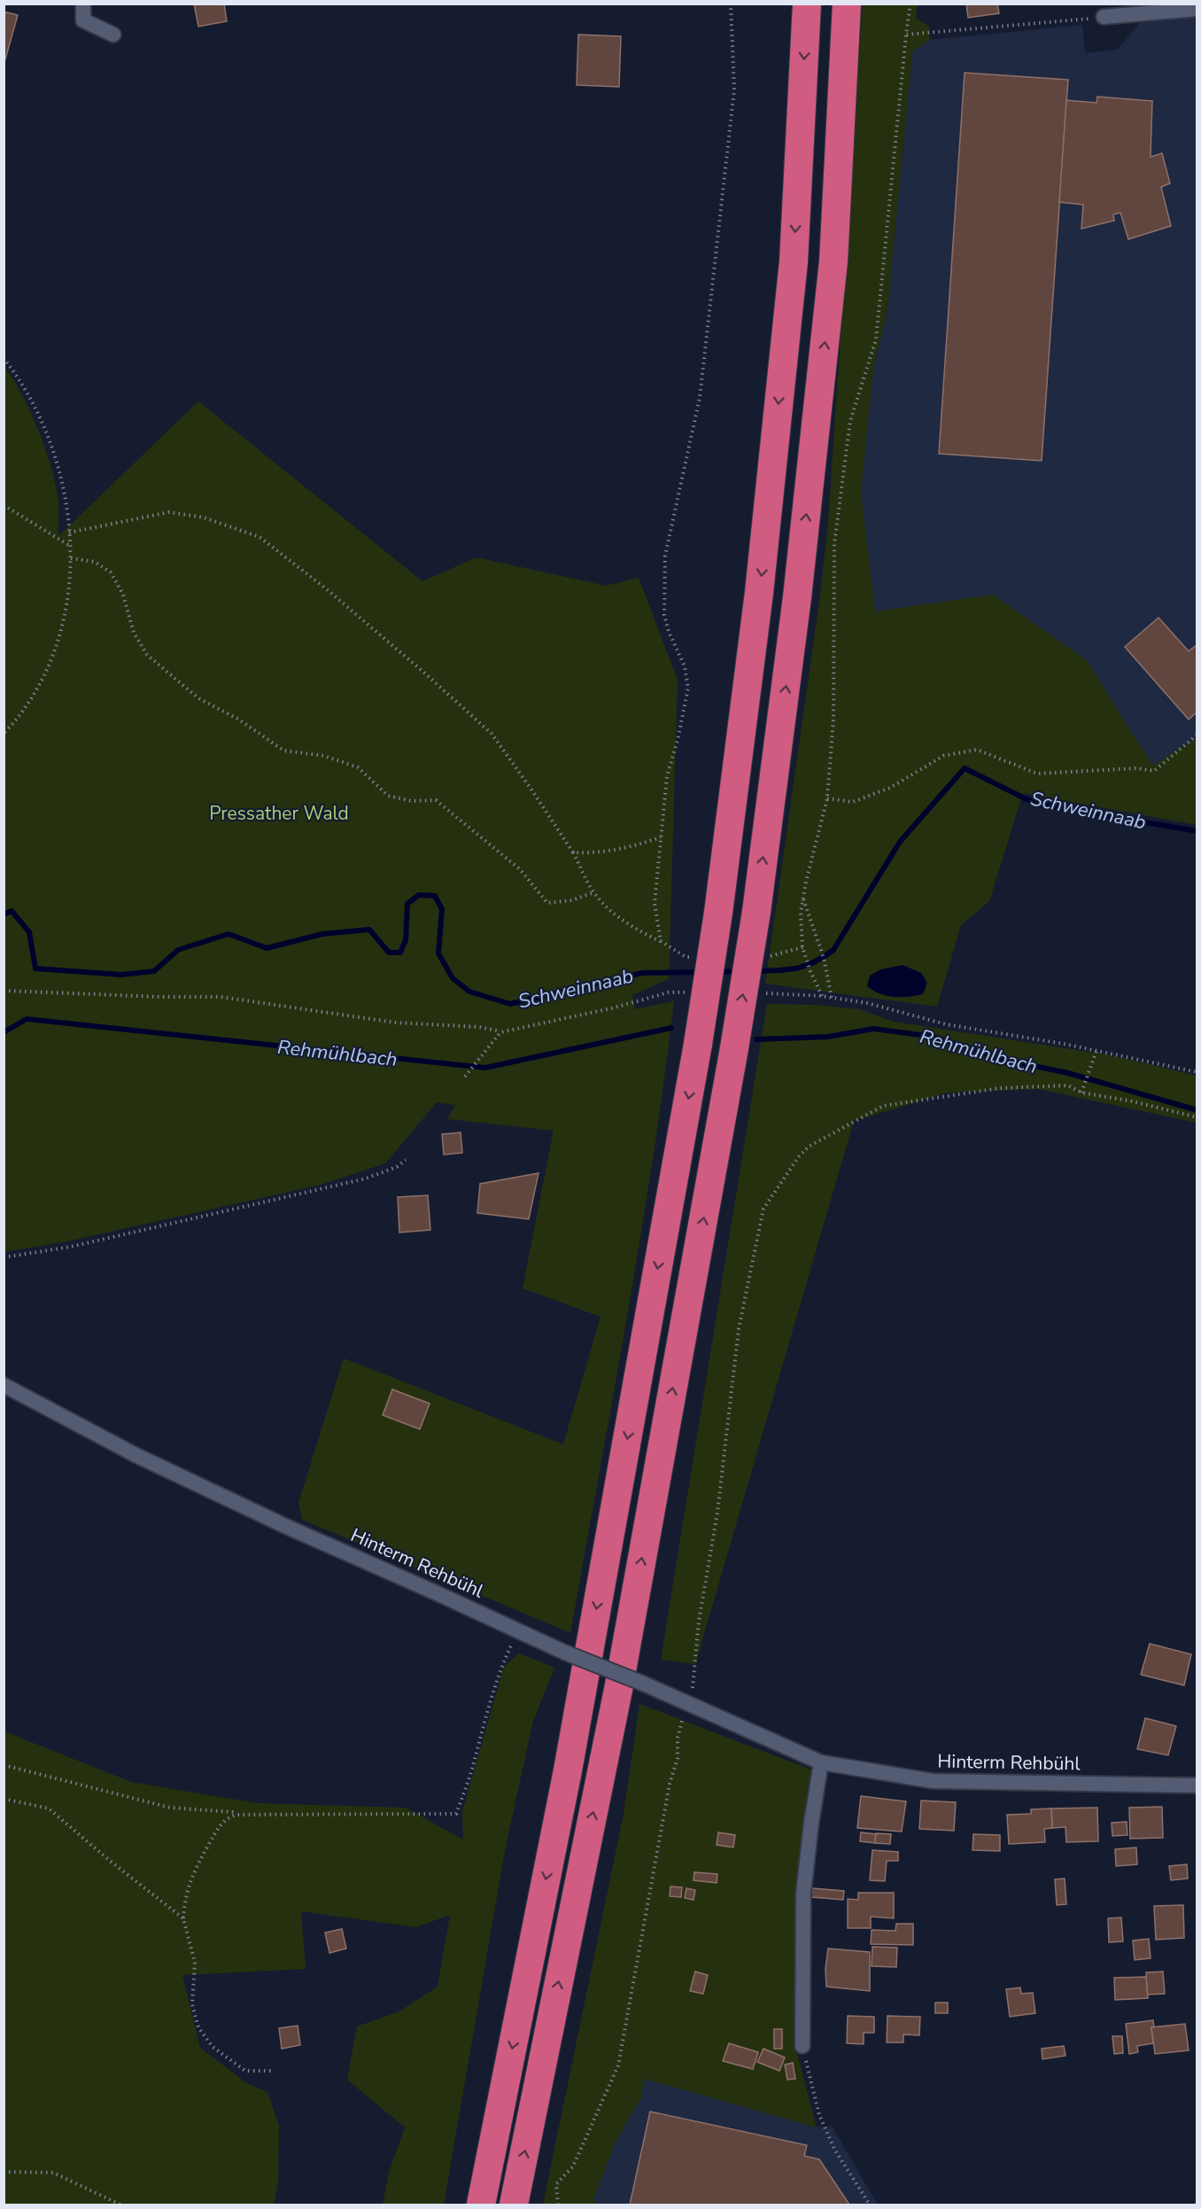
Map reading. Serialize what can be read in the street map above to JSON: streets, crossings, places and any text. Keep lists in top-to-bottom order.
{
  "streets": {
    "street": ["Hinterm Rehbühl"]
  },
  "water": ["Schweinnaab", "Rehmühlbach"],
  "parks": ["Pressather Wald"]
}
